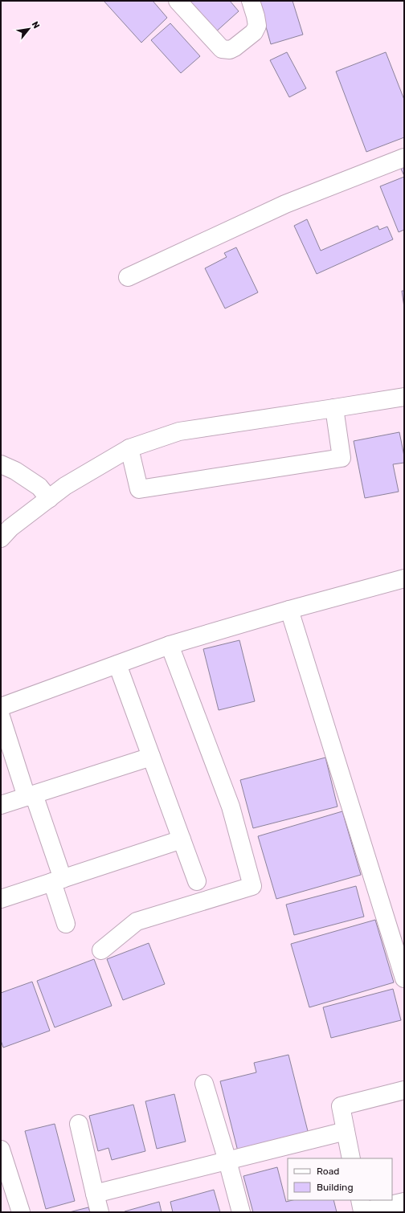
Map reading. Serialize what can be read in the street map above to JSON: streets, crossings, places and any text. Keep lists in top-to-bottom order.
{
  "legend": ["Road", "Building"],
  "north": "top right"
}
